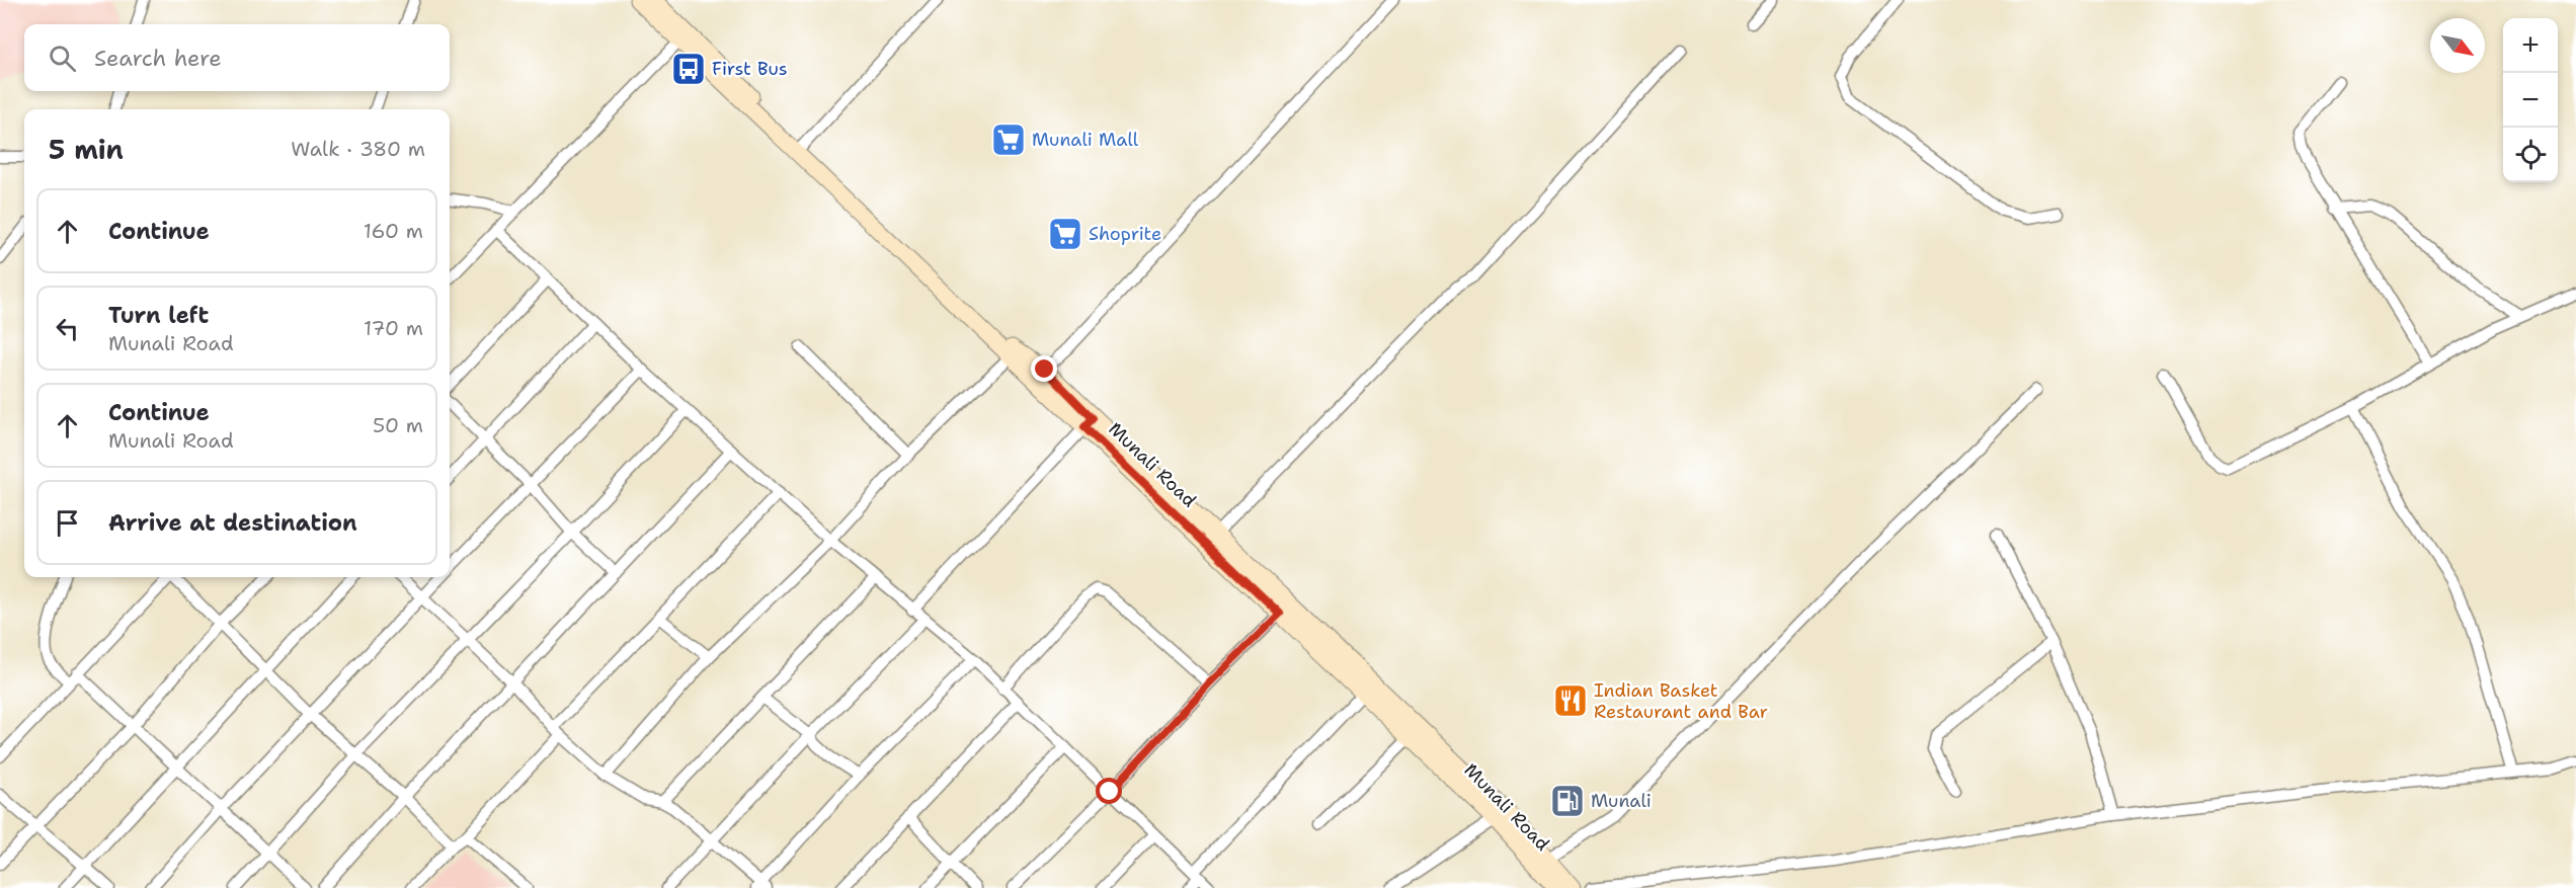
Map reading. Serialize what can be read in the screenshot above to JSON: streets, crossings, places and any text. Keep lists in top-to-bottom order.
{
  "streets": {
    "main road": ["Munali Road"]
  },
  "places": {
    "bus stop": ["First Bus"],
    "supermarket": ["Munali Mall", "Shoprite"],
    "restaurant": ["Indian Basket Restaurant and Bar"],
    "fuel station": ["Munali"]
  },
  "north": "bottom right",
  "page": {
    "map_buttons": ["+", "−"],
    "search": "Search here",
    "heading": ["5 min", "Walk · 380 m"],
    "list": [
      ["Continue", "160 m"],
      ["Turn left", "Munali Road", "170 m"],
      ["Continue", "Munali Road", "50 m"],
      "Arrive at destination"
    ]
  }
}
